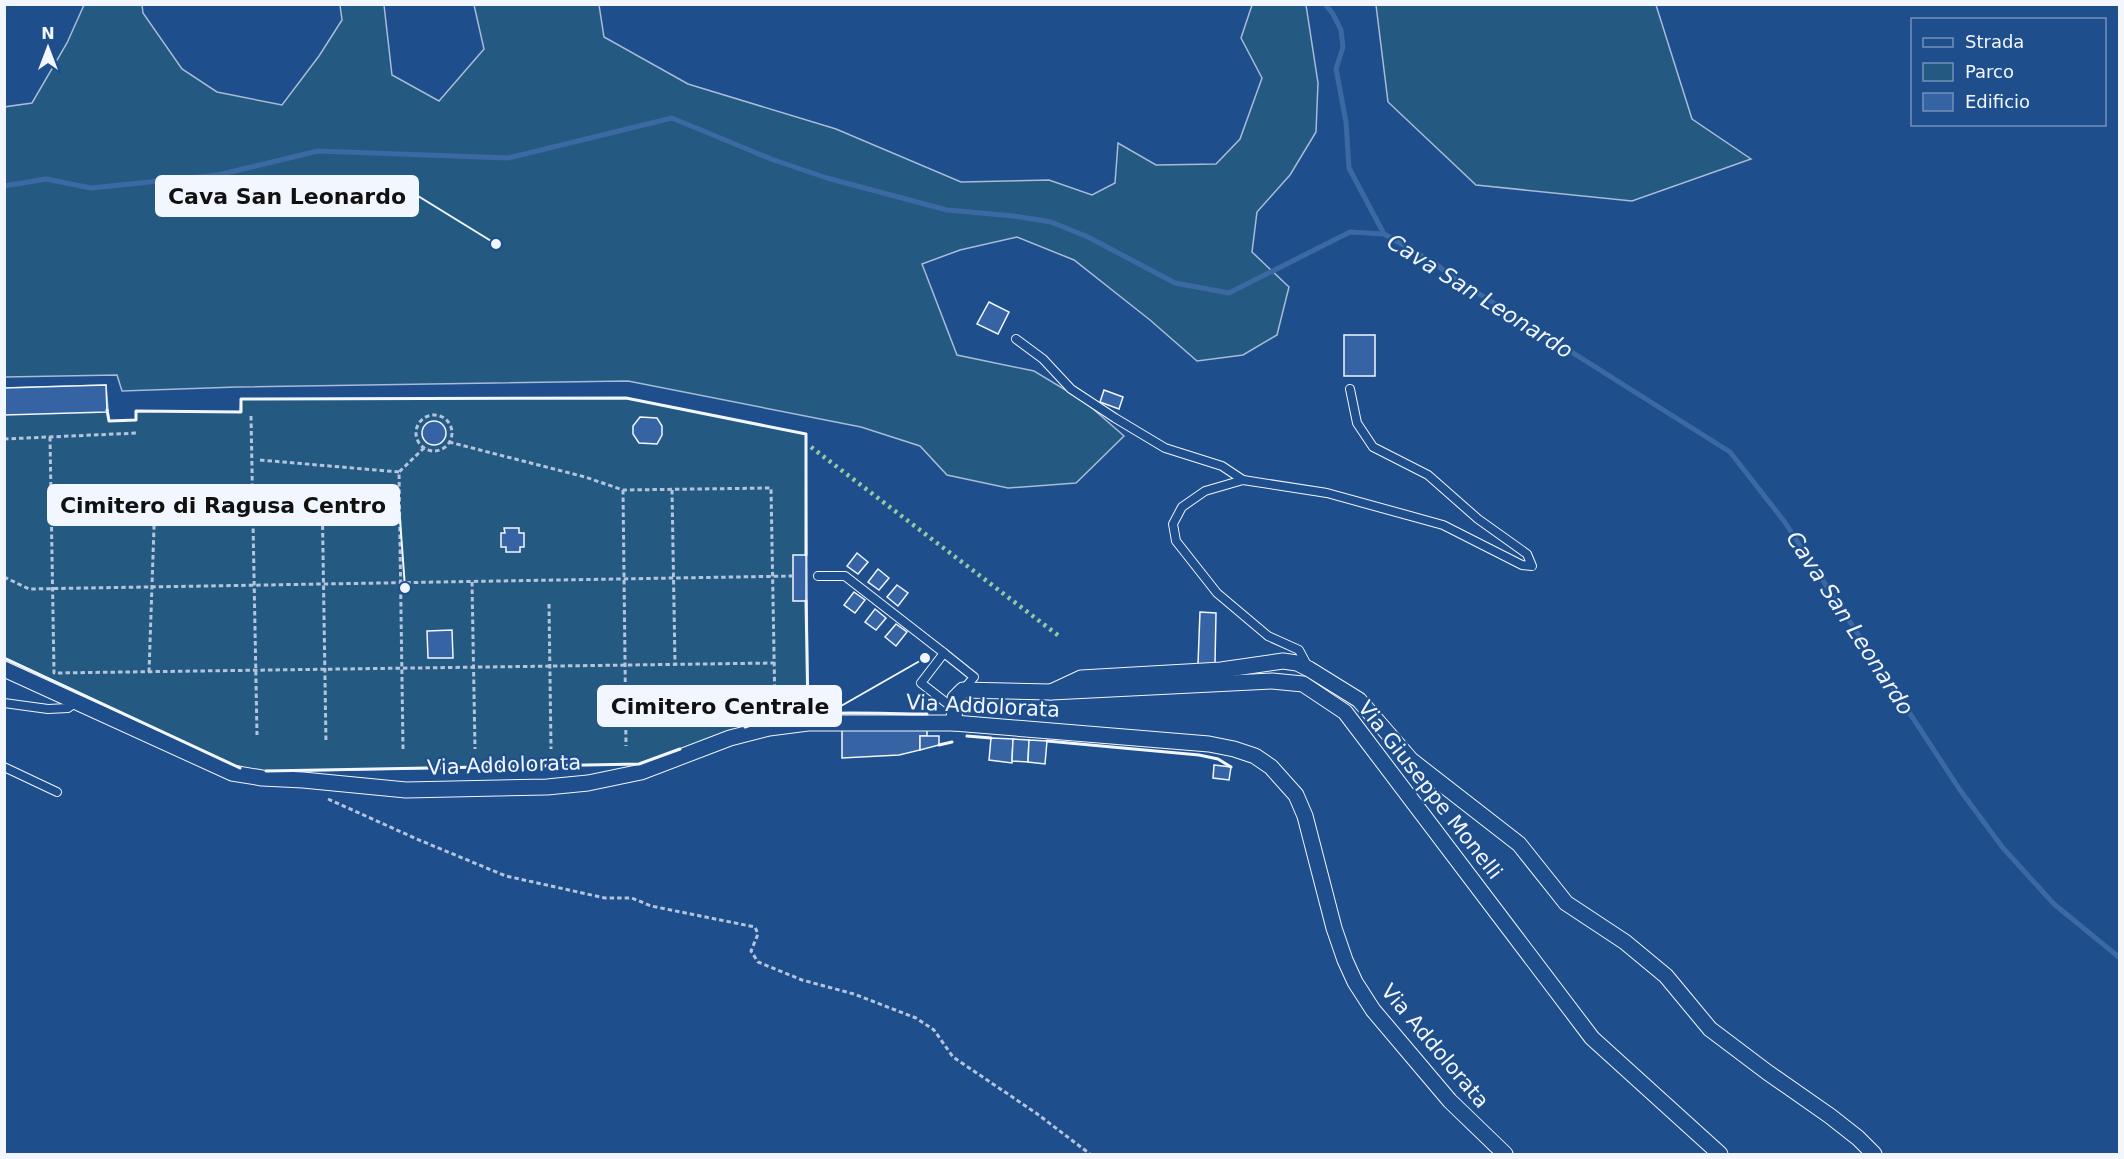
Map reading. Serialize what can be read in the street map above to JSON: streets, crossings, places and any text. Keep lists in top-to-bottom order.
{
  "streets": {
    "street": ["Via Addolorata", "Via Giuseppe Monelli"]
  },
  "water": ["Cava San Leonardo"],
  "places": ["Cava San Leonardo", "Cimitero di Ragusa Centro", "Cimitero Centrale"],
  "legend": ["Strada", "Parco", "Edificio"],
  "north": "top"
}
